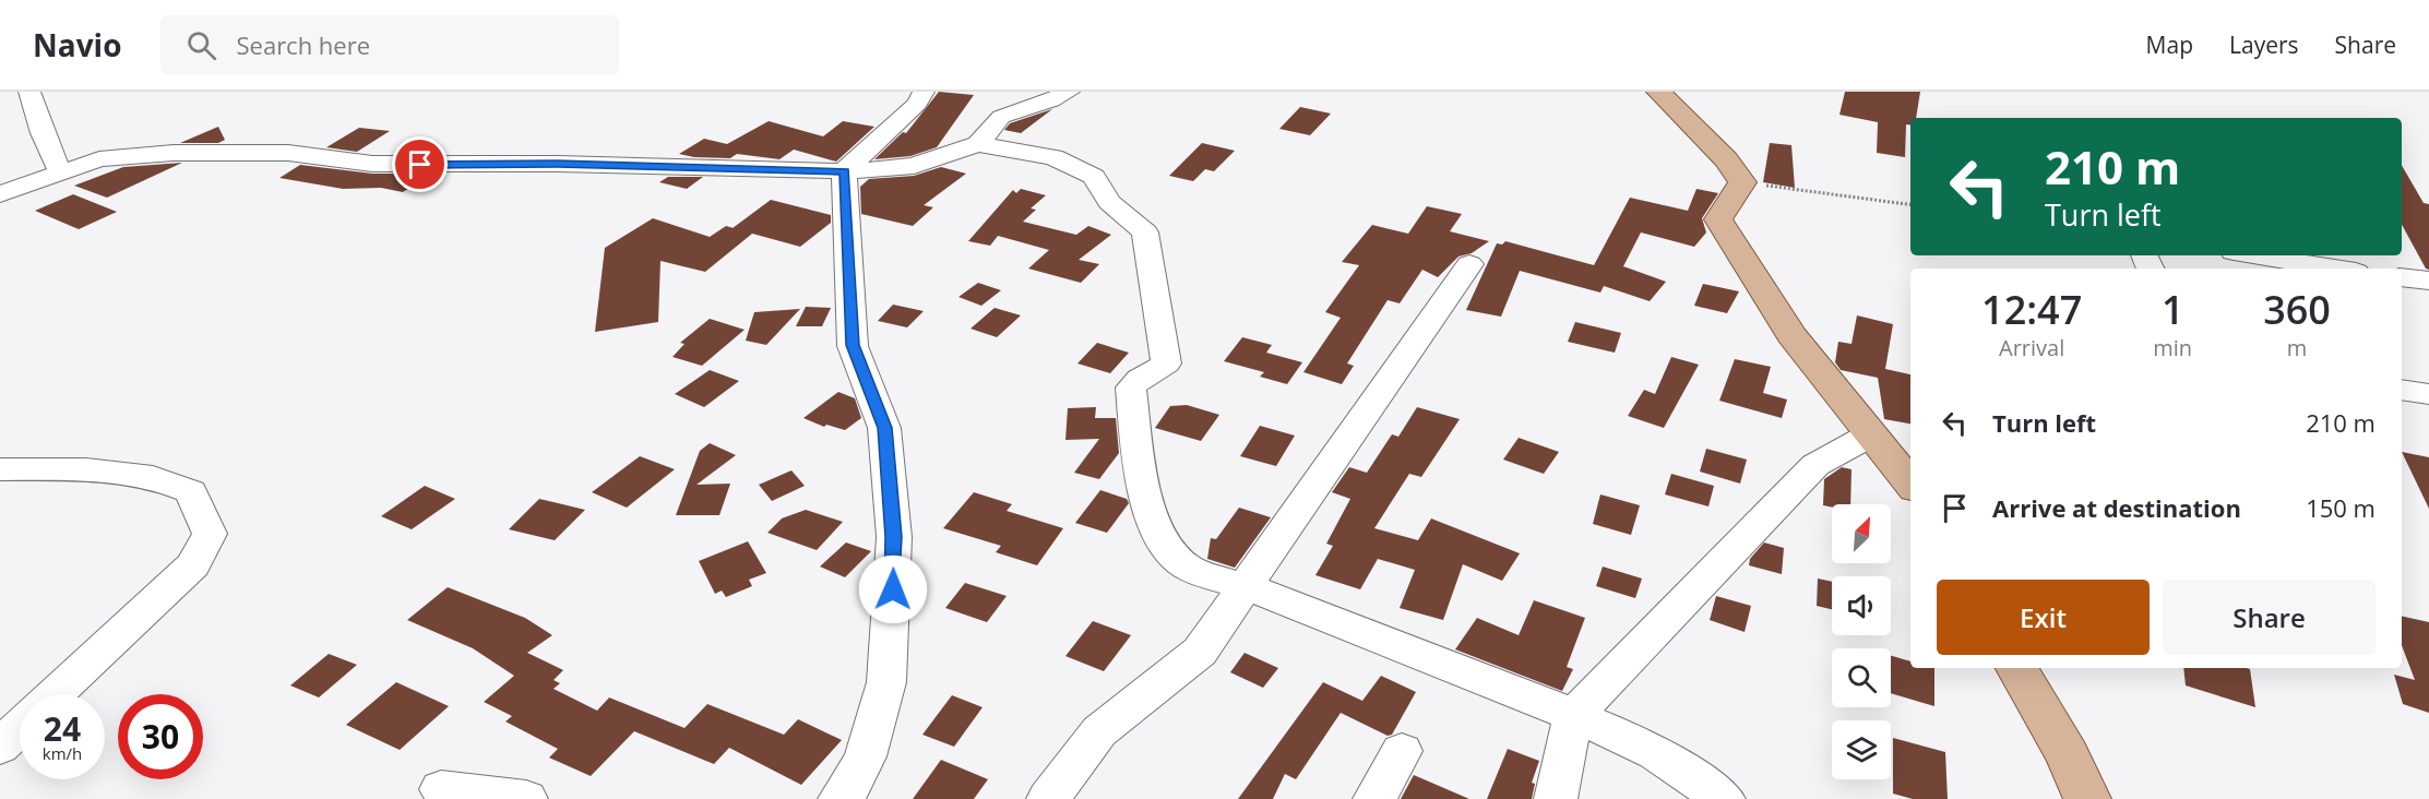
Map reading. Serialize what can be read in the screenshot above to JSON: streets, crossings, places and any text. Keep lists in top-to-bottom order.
{
  "north": "top right",
  "page": {
    "header": "Navio",
    "search": "Search here",
    "nav": ["Map", "Layers", "Share"],
    "turn": ["210 m", "Turn left"],
    "eta": [
      "12:47",
      "Arrival",
      "1",
      "min",
      "360",
      "m"
    ],
    "list": [
      {
        "name": "Turn left",
        "value": "210 m"
      },
      {
        "name": "Arrive at destination",
        "value": "150 m"
      }
    ],
    "buttons": ["Exit", "Share"],
    "speed": "24 km/h",
    "limit": "30"
  }
}
